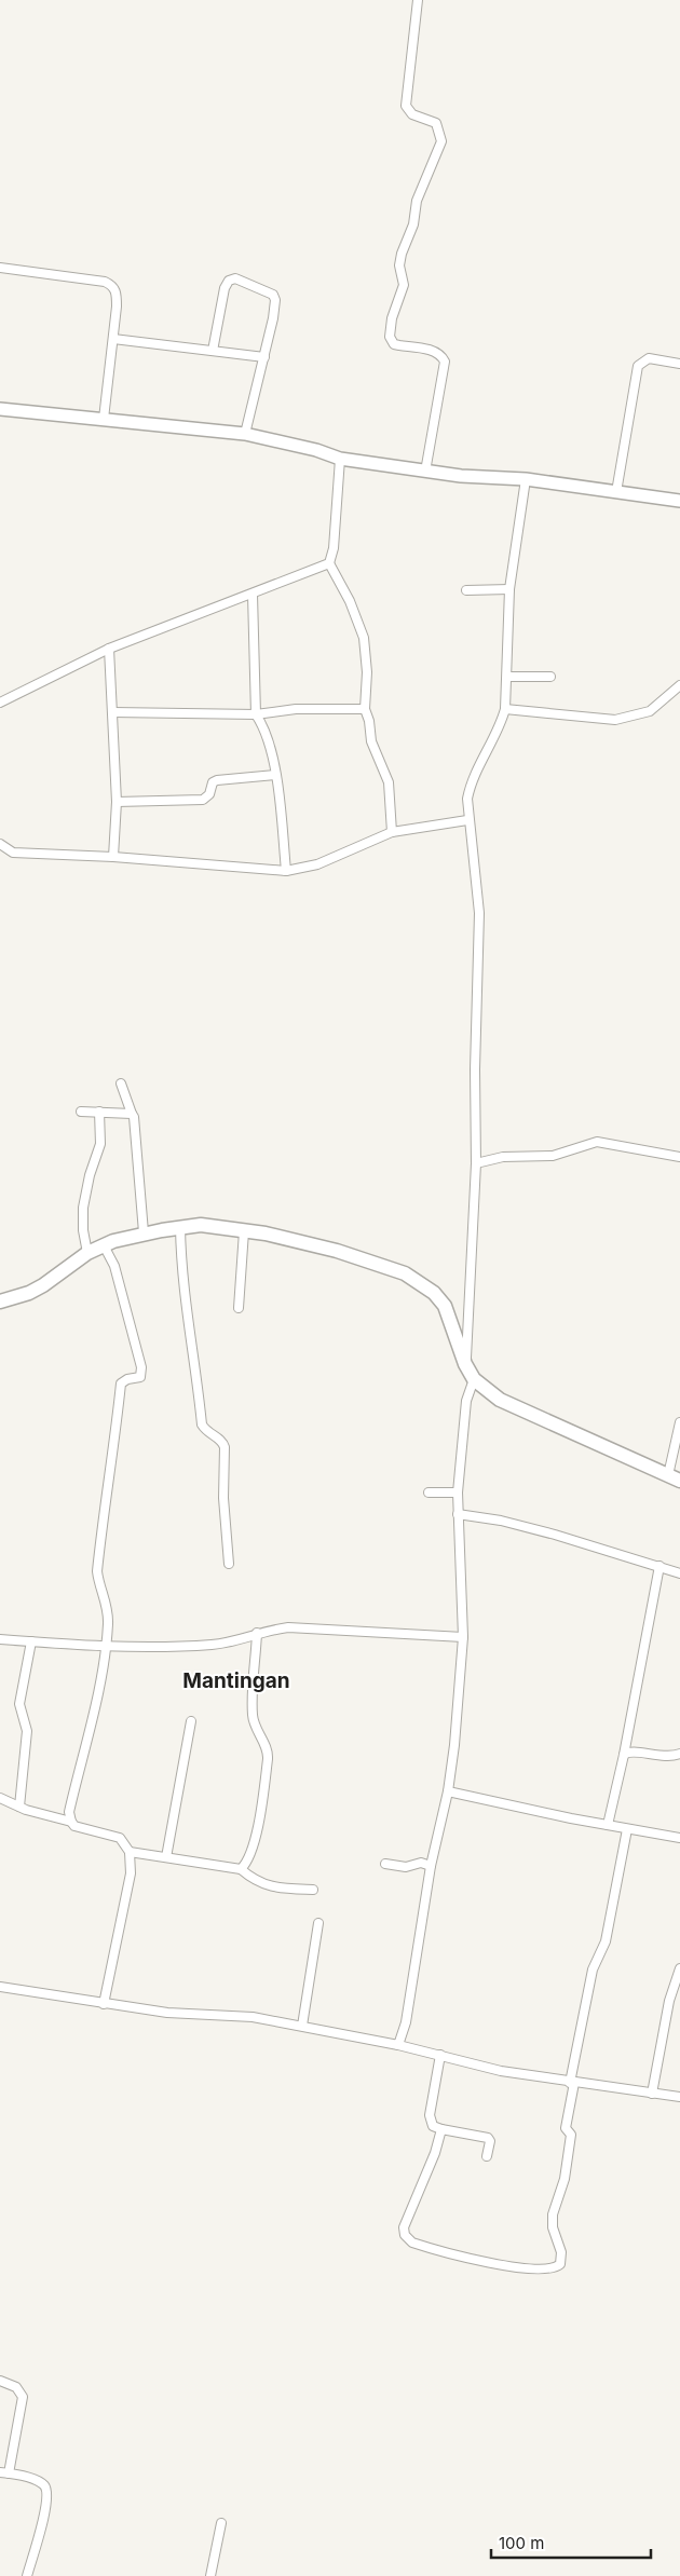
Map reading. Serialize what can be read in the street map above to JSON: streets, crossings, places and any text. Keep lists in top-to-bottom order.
{
  "districts": ["Mantingan"],
  "scale_bar": "100 m"
}
